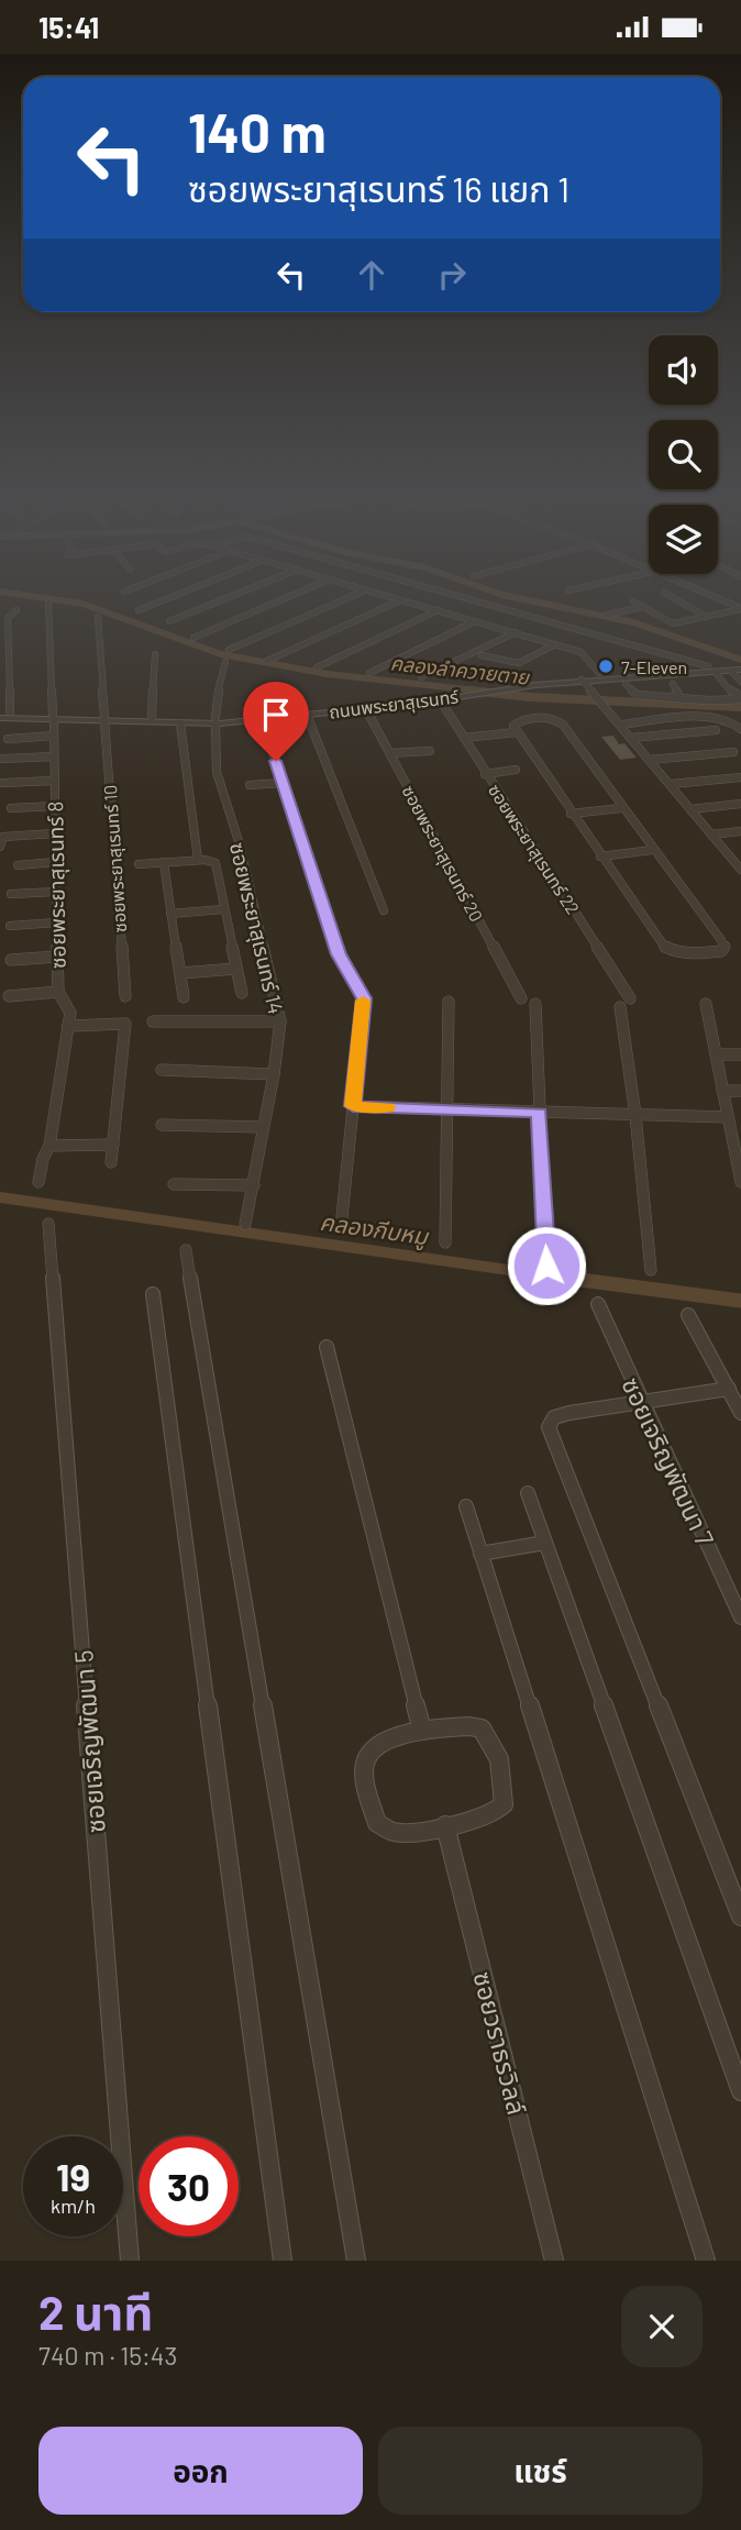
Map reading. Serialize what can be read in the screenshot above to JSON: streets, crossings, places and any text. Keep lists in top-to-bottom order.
{
  "streets": {
    "street": [
      "ถนนพระยาสุเรนทร์",
      "ซอยพระยาสุเรนทร์ 22",
      "ซอยพระยาสุเรนทร์ 20",
      "ซอยพระยาสุเรนทร์ 10",
      "ซอยพระยาสุเรนทร์ 8",
      "ซอยพระยาสุเรนทร์ 14",
      "ซอยเจริญพัฒนา 7",
      "ซอยเจริญพัฒนา 5",
      "ซอยวราธรวิลล์"
    ]
  },
  "crossings": [
    ["ถนนพระยาสุเรนทร์", "ซอยพระยาสุเรนทร์ 22"],
    ["ถนนพระยาสุเรนทร์", "ซอยพระยาสุเรนทร์ 20"],
    ["ถนนพระยาสุเรนทร์", "ซอยพระยาสุเรนทร์ 10"],
    ["ถนนพระยาสุเรนทร์", "ซอยพระยาสุเรนทร์ 8"],
    ["ถนนพระยาสุเรนทร์", "ซอยพระยาสุเรนทร์ 14"]
  ],
  "water": ["คลองลำควายตาย", "คลองกีบหมู"],
  "places": ["7-Eleven"],
  "page": {
    "status": "15:41",
    "turn": ["140 m", "ซอยพระยาสุเรนทร์ 16 แยก 1"],
    "speed": "19 km/h",
    "limit": "30",
    "heading": ["2 นาที", "740 m · 15:43"],
    "buttons": ["ออก", "แชร์"]
  }
}
